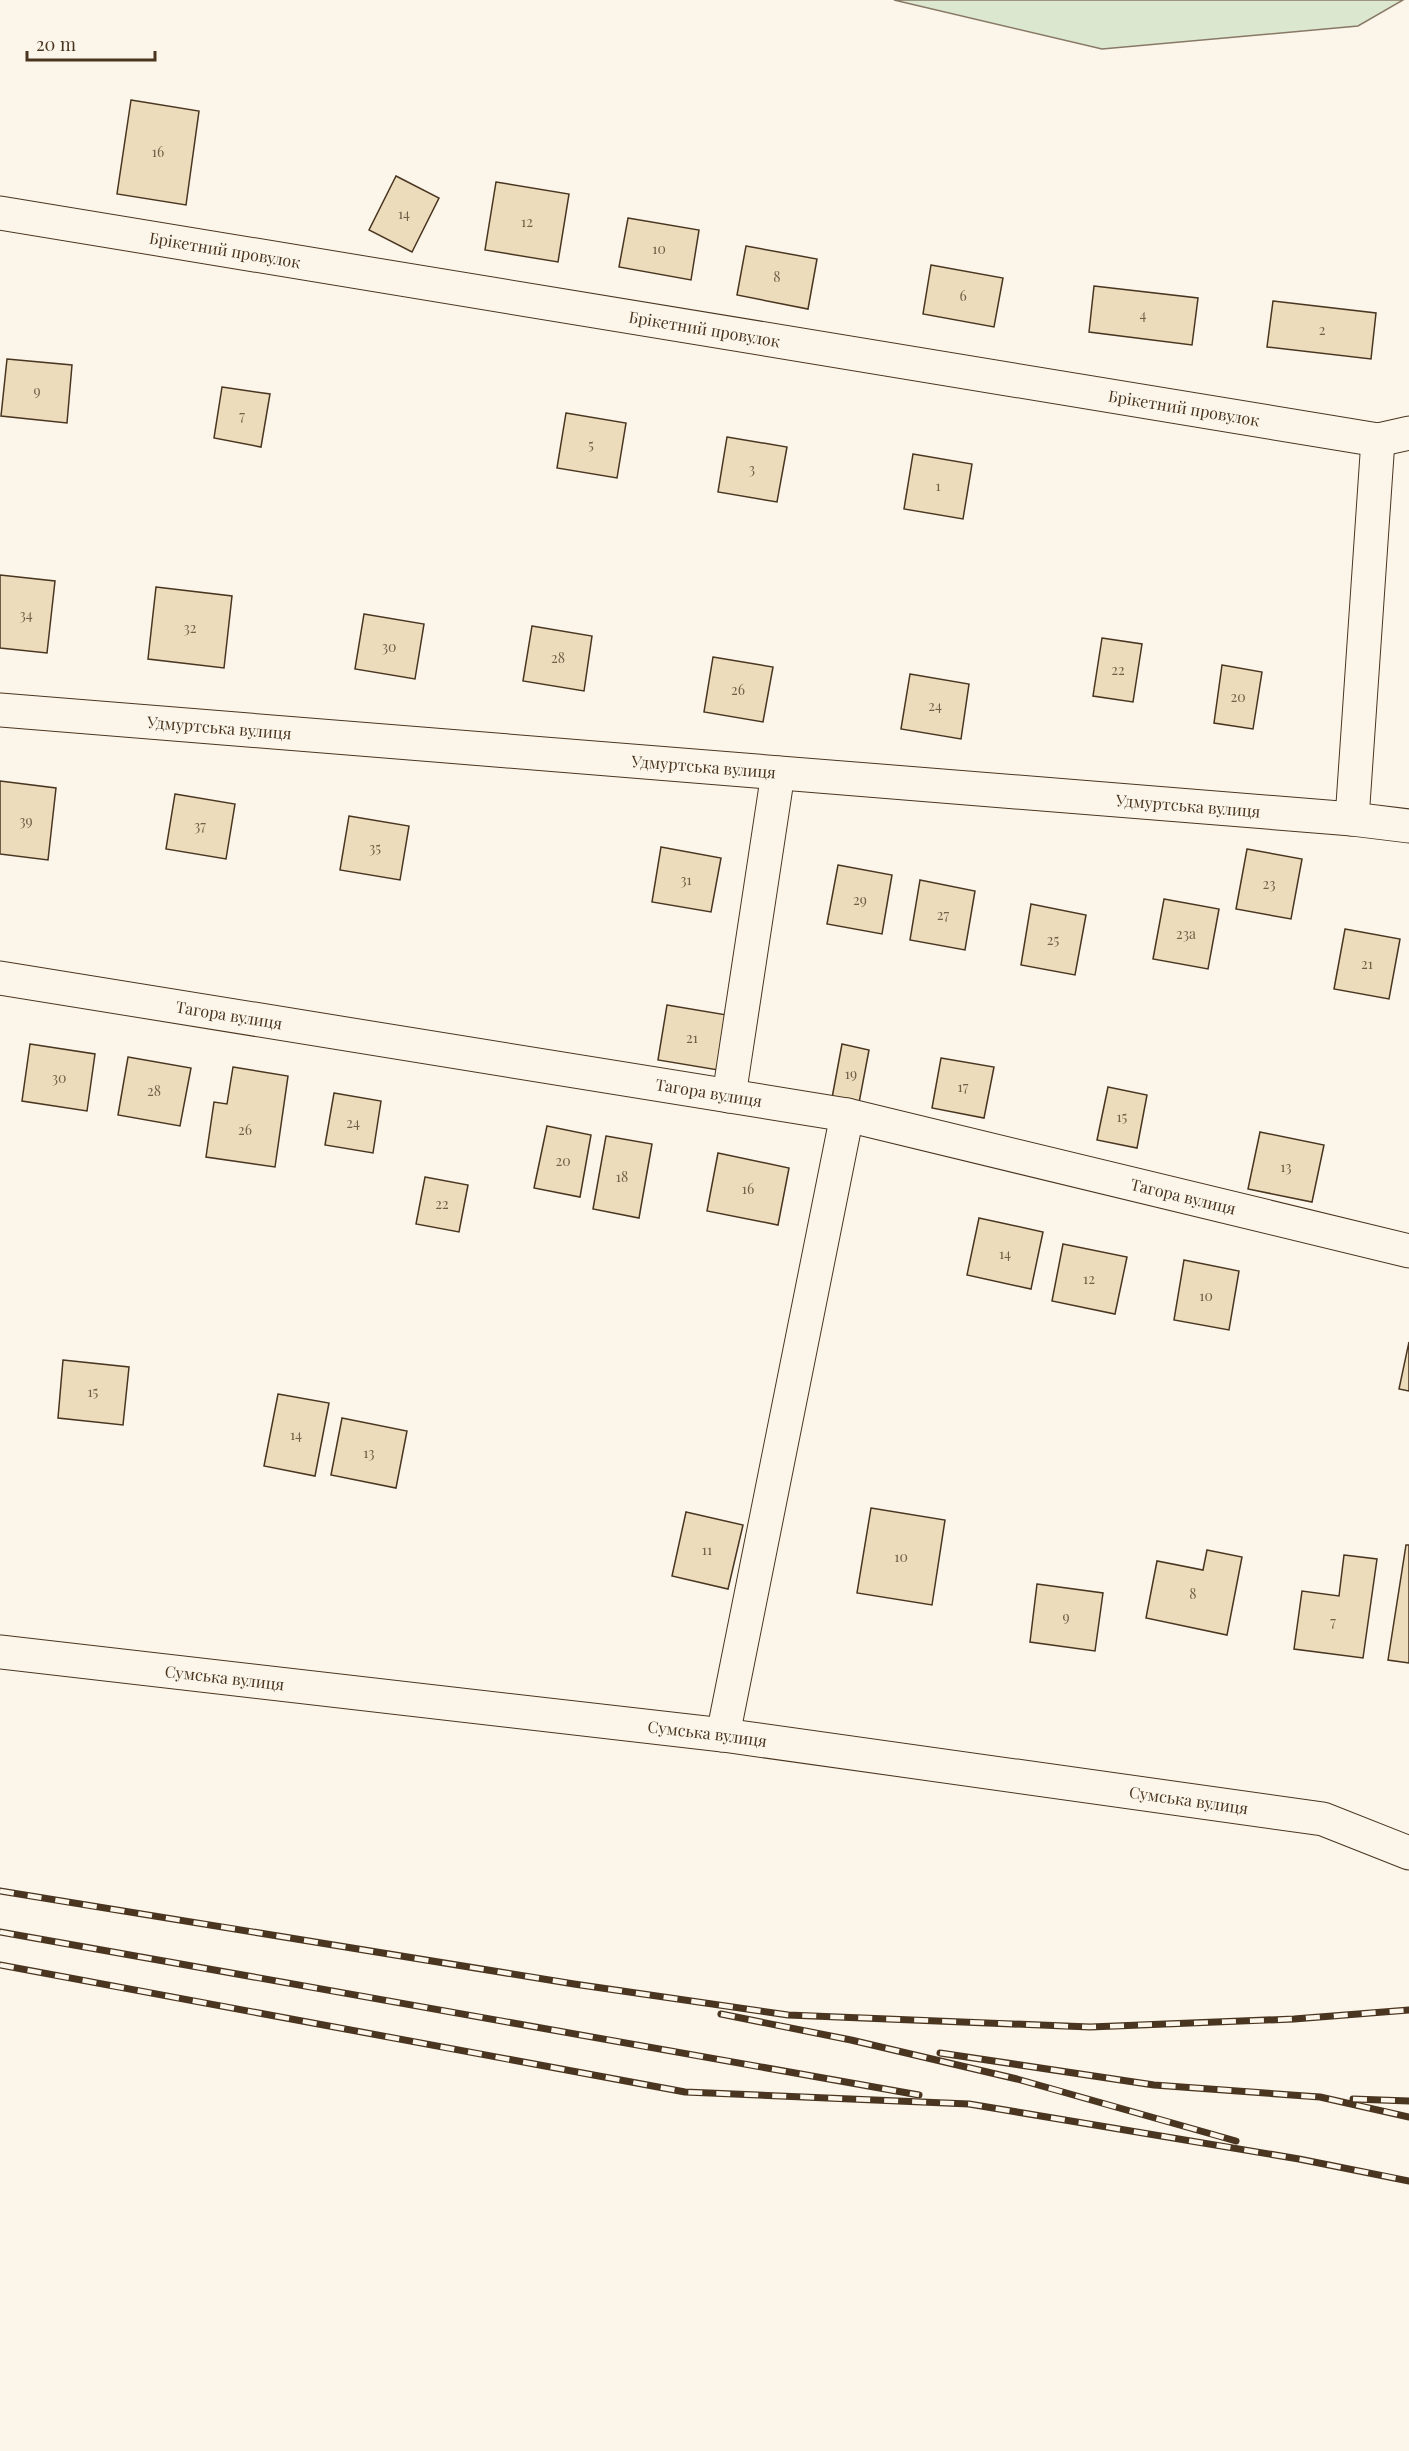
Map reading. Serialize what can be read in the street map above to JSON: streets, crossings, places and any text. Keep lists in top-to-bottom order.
{
  "streets": {
    "street": [
      "Брiкетний провулок",
      "Удмуртська вулиця",
      "Тагора вулиця",
      "Сумська вулиця"
    ]
  },
  "house_numbers": [
    "16",
    "14",
    "12",
    "10",
    "8",
    "6",
    "4",
    "2",
    "9",
    "7",
    "5",
    "3",
    "1",
    "34",
    "32",
    "30",
    "28",
    "22",
    "26",
    "20",
    "24",
    "39",
    "37",
    "35",
    "31",
    "23",
    "29",
    "27",
    "23а",
    "25",
    "21",
    "21",
    "19",
    "30",
    "17",
    "28",
    "15",
    "24",
    "26",
    "20",
    "13",
    "18",
    "16",
    "22",
    "14",
    "12",
    "10",
    "15",
    "14",
    "13",
    "11",
    "10",
    "8",
    "9",
    "7"
  ],
  "scale_bar": "20 m"
}
